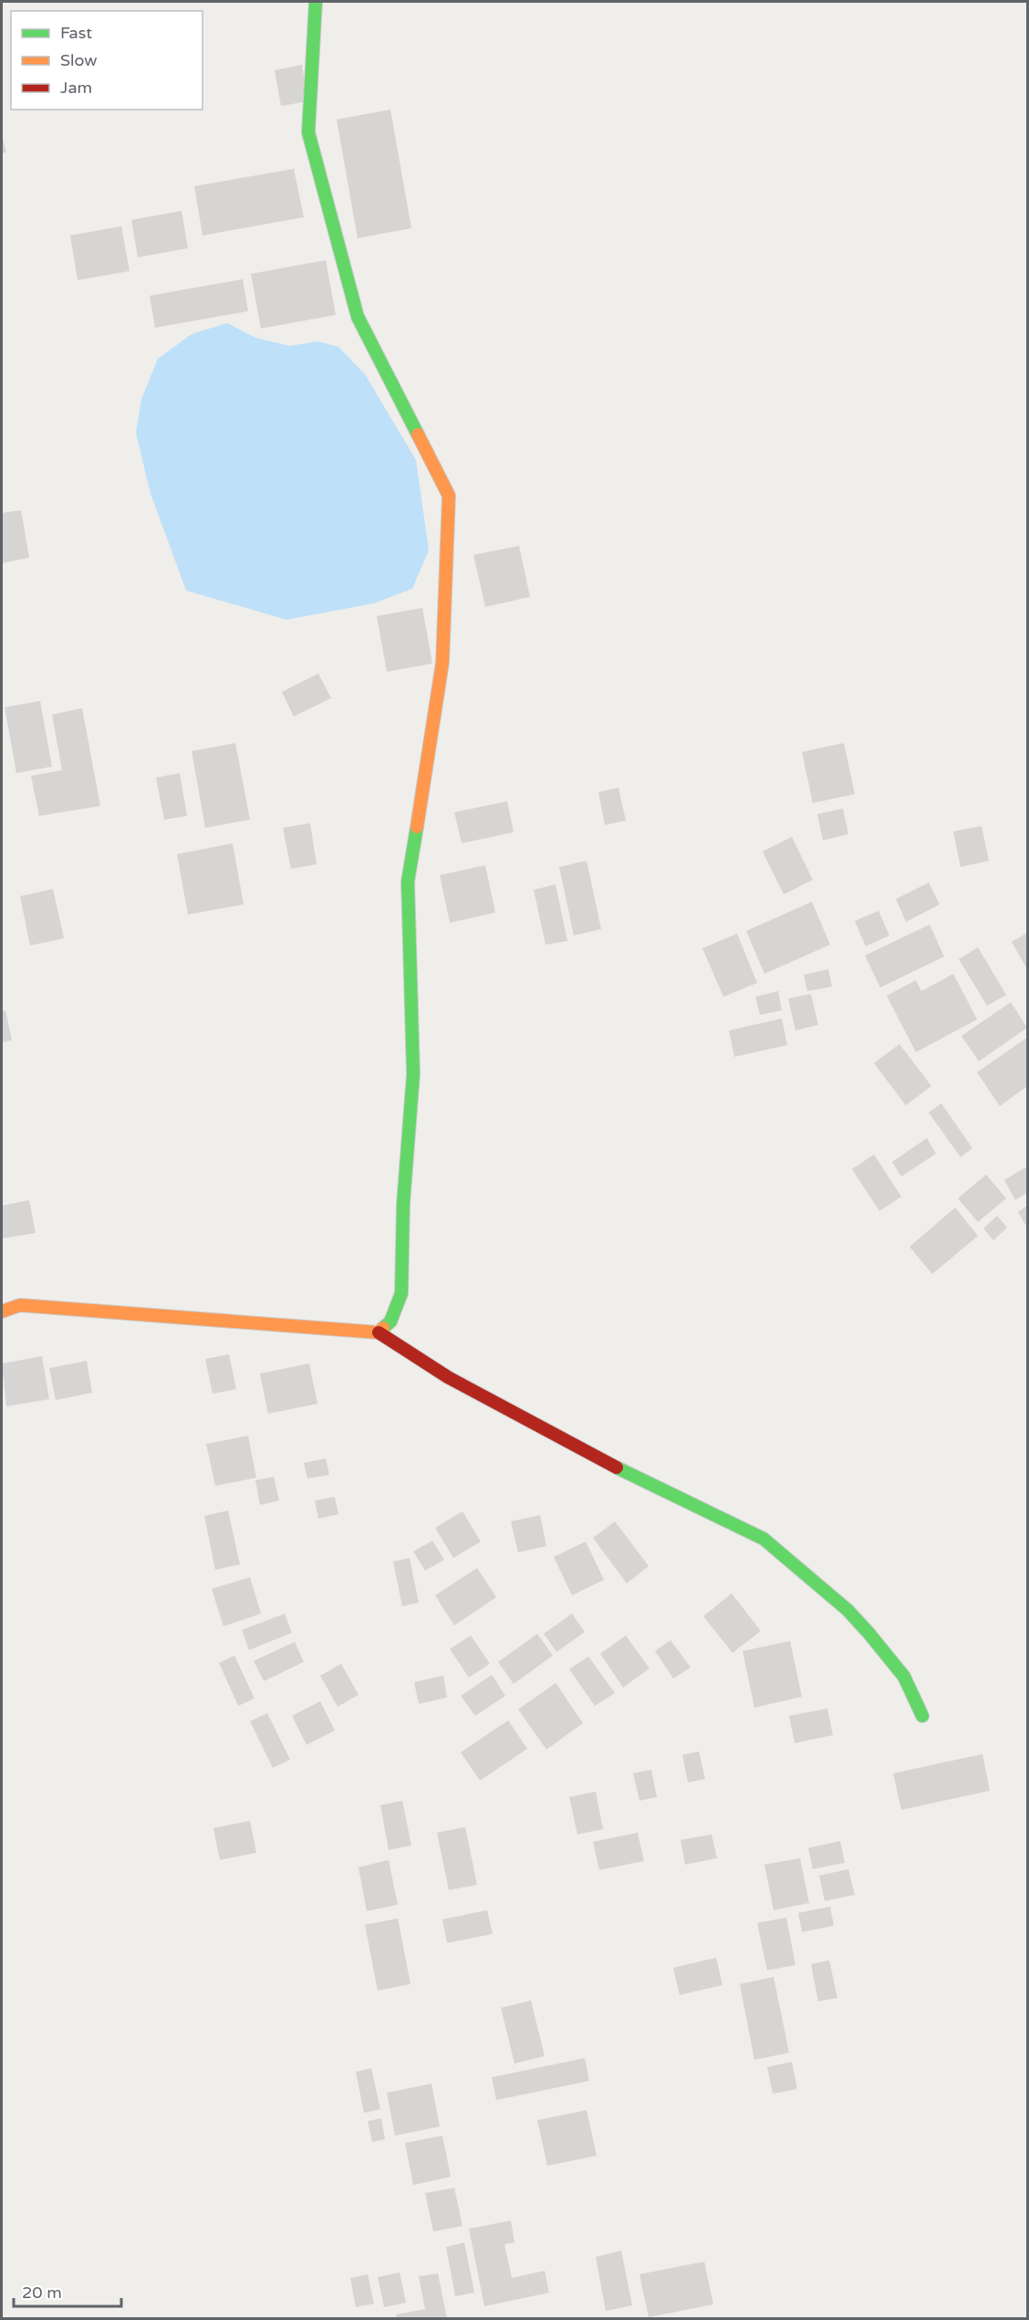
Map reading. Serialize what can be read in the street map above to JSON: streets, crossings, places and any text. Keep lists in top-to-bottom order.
{
  "legend": ["Fast", "Slow", "Jam"],
  "scale_bar": "20 m"
}
